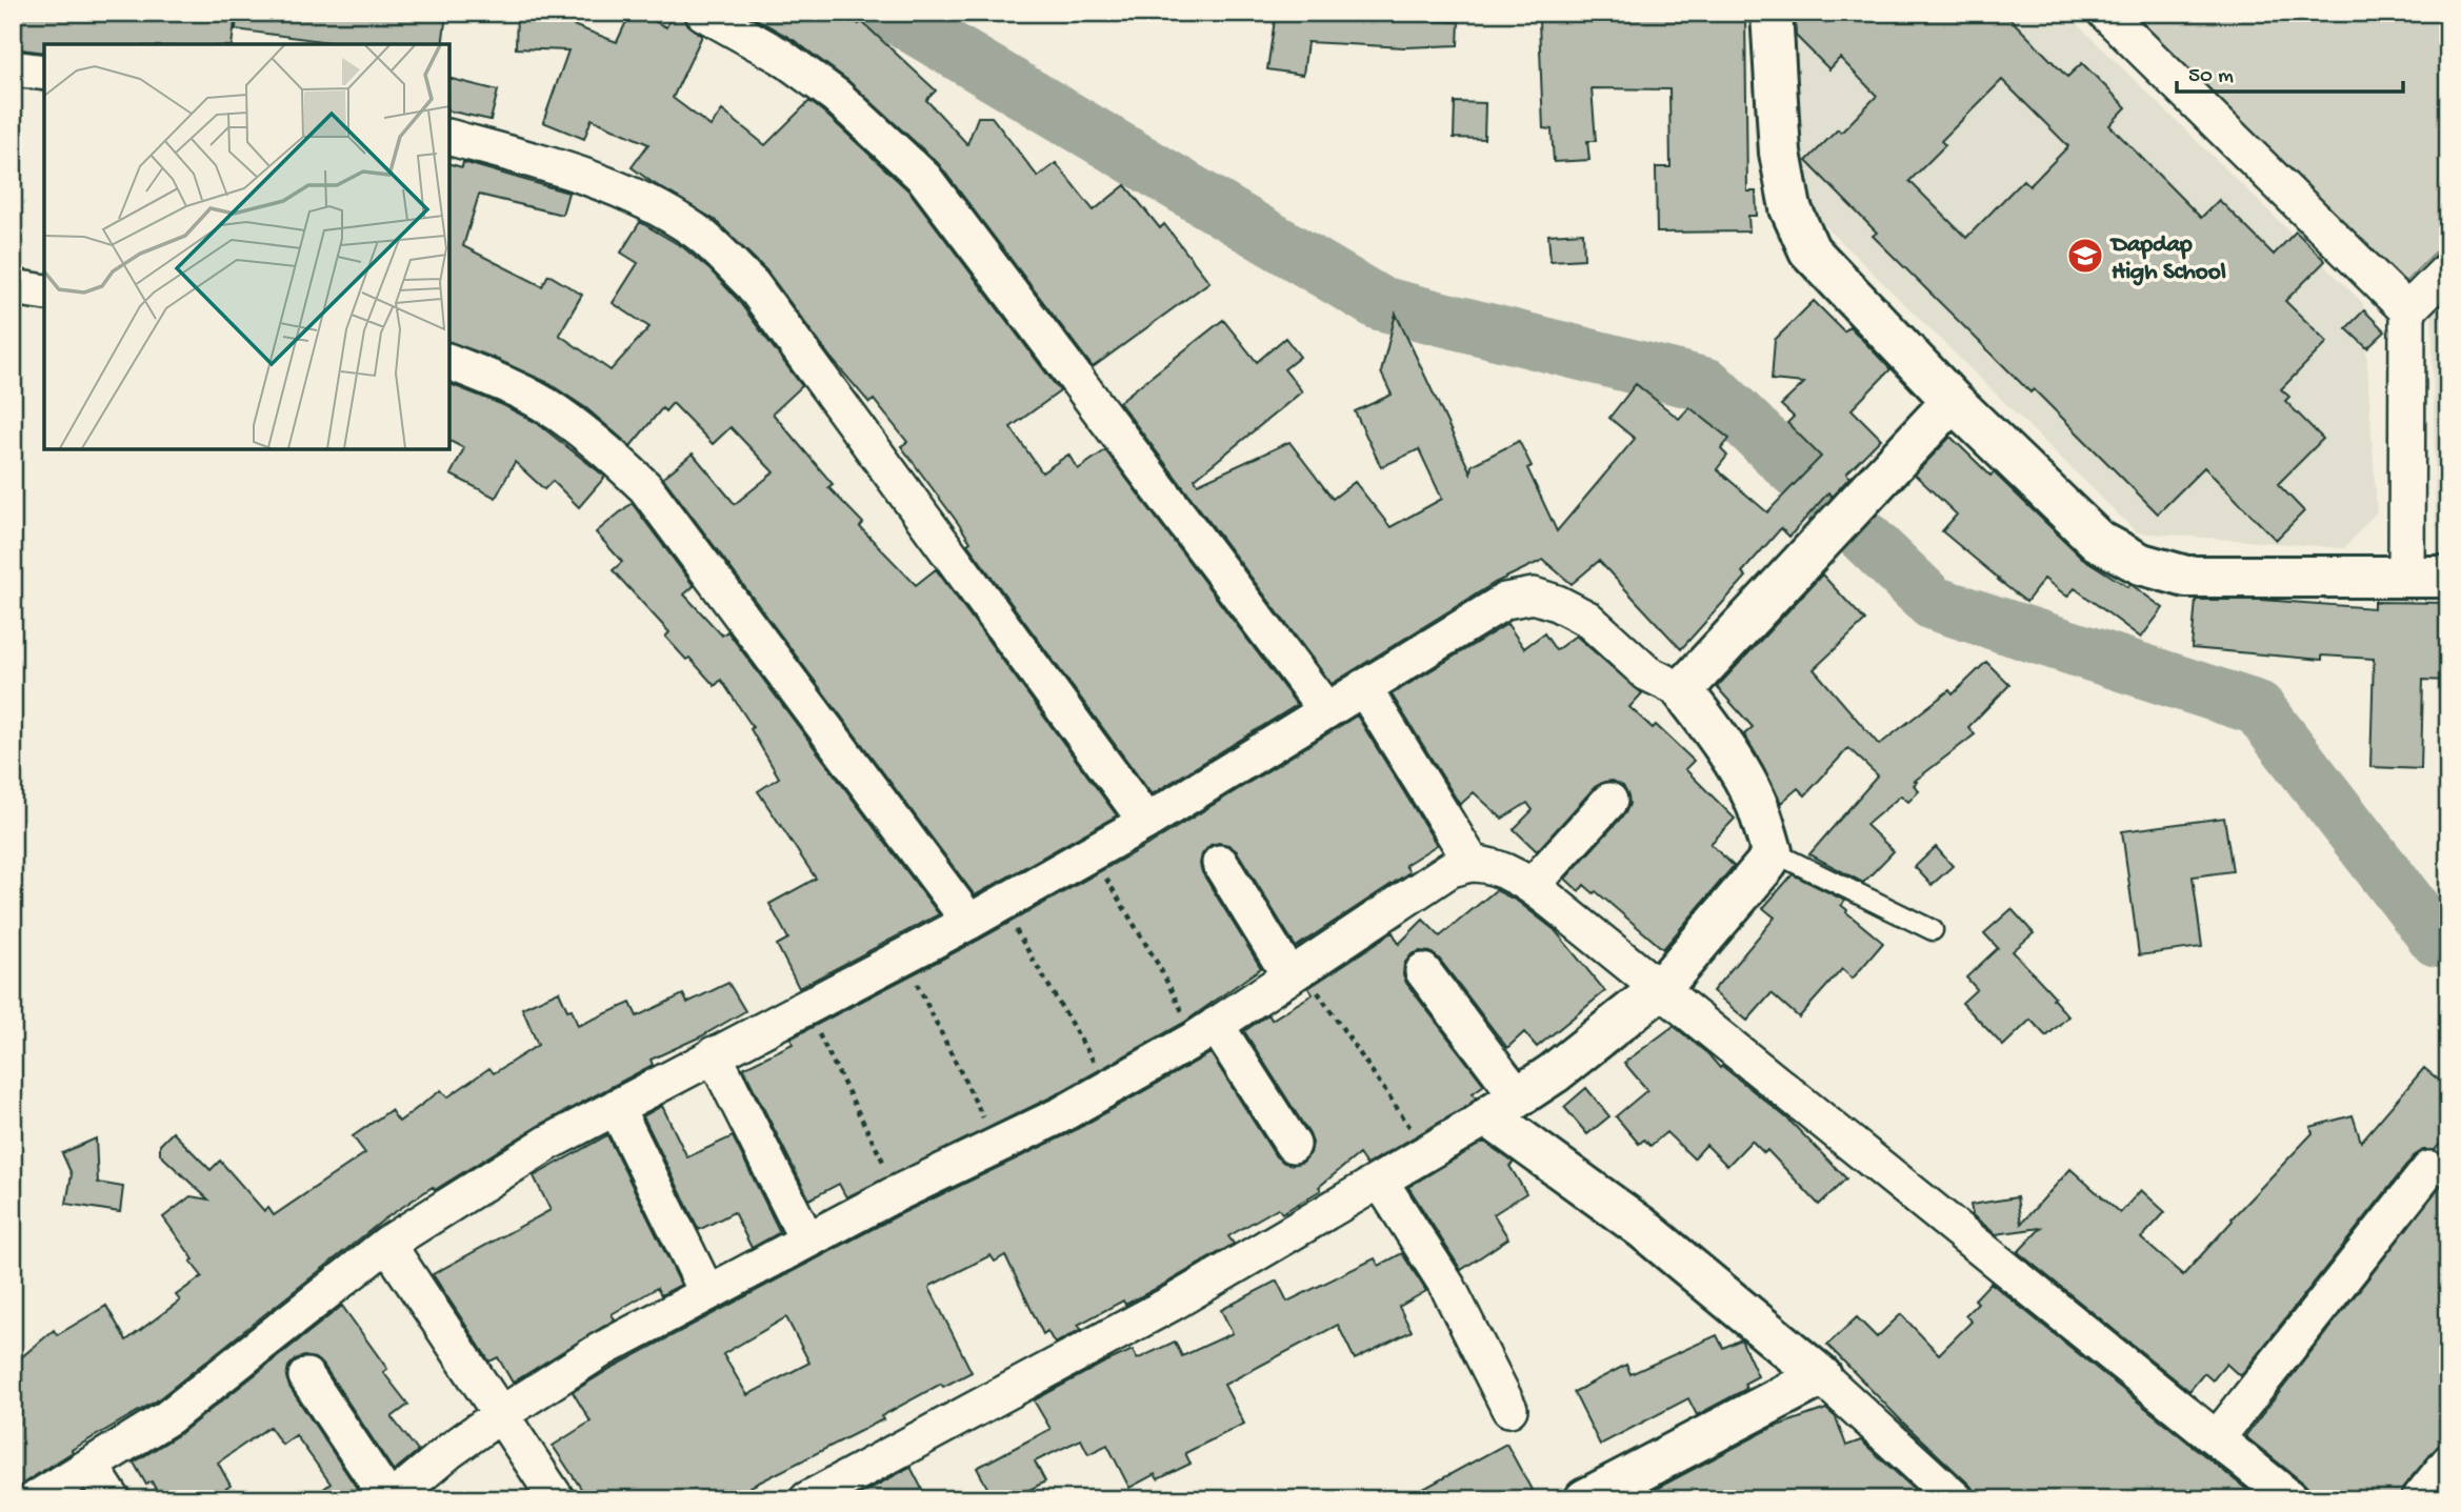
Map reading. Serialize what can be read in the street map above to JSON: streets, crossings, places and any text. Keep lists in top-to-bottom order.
{
  "places": {
    "school or university": ["Dapdap High School"]
  },
  "scale_bar": "50 m"
}
